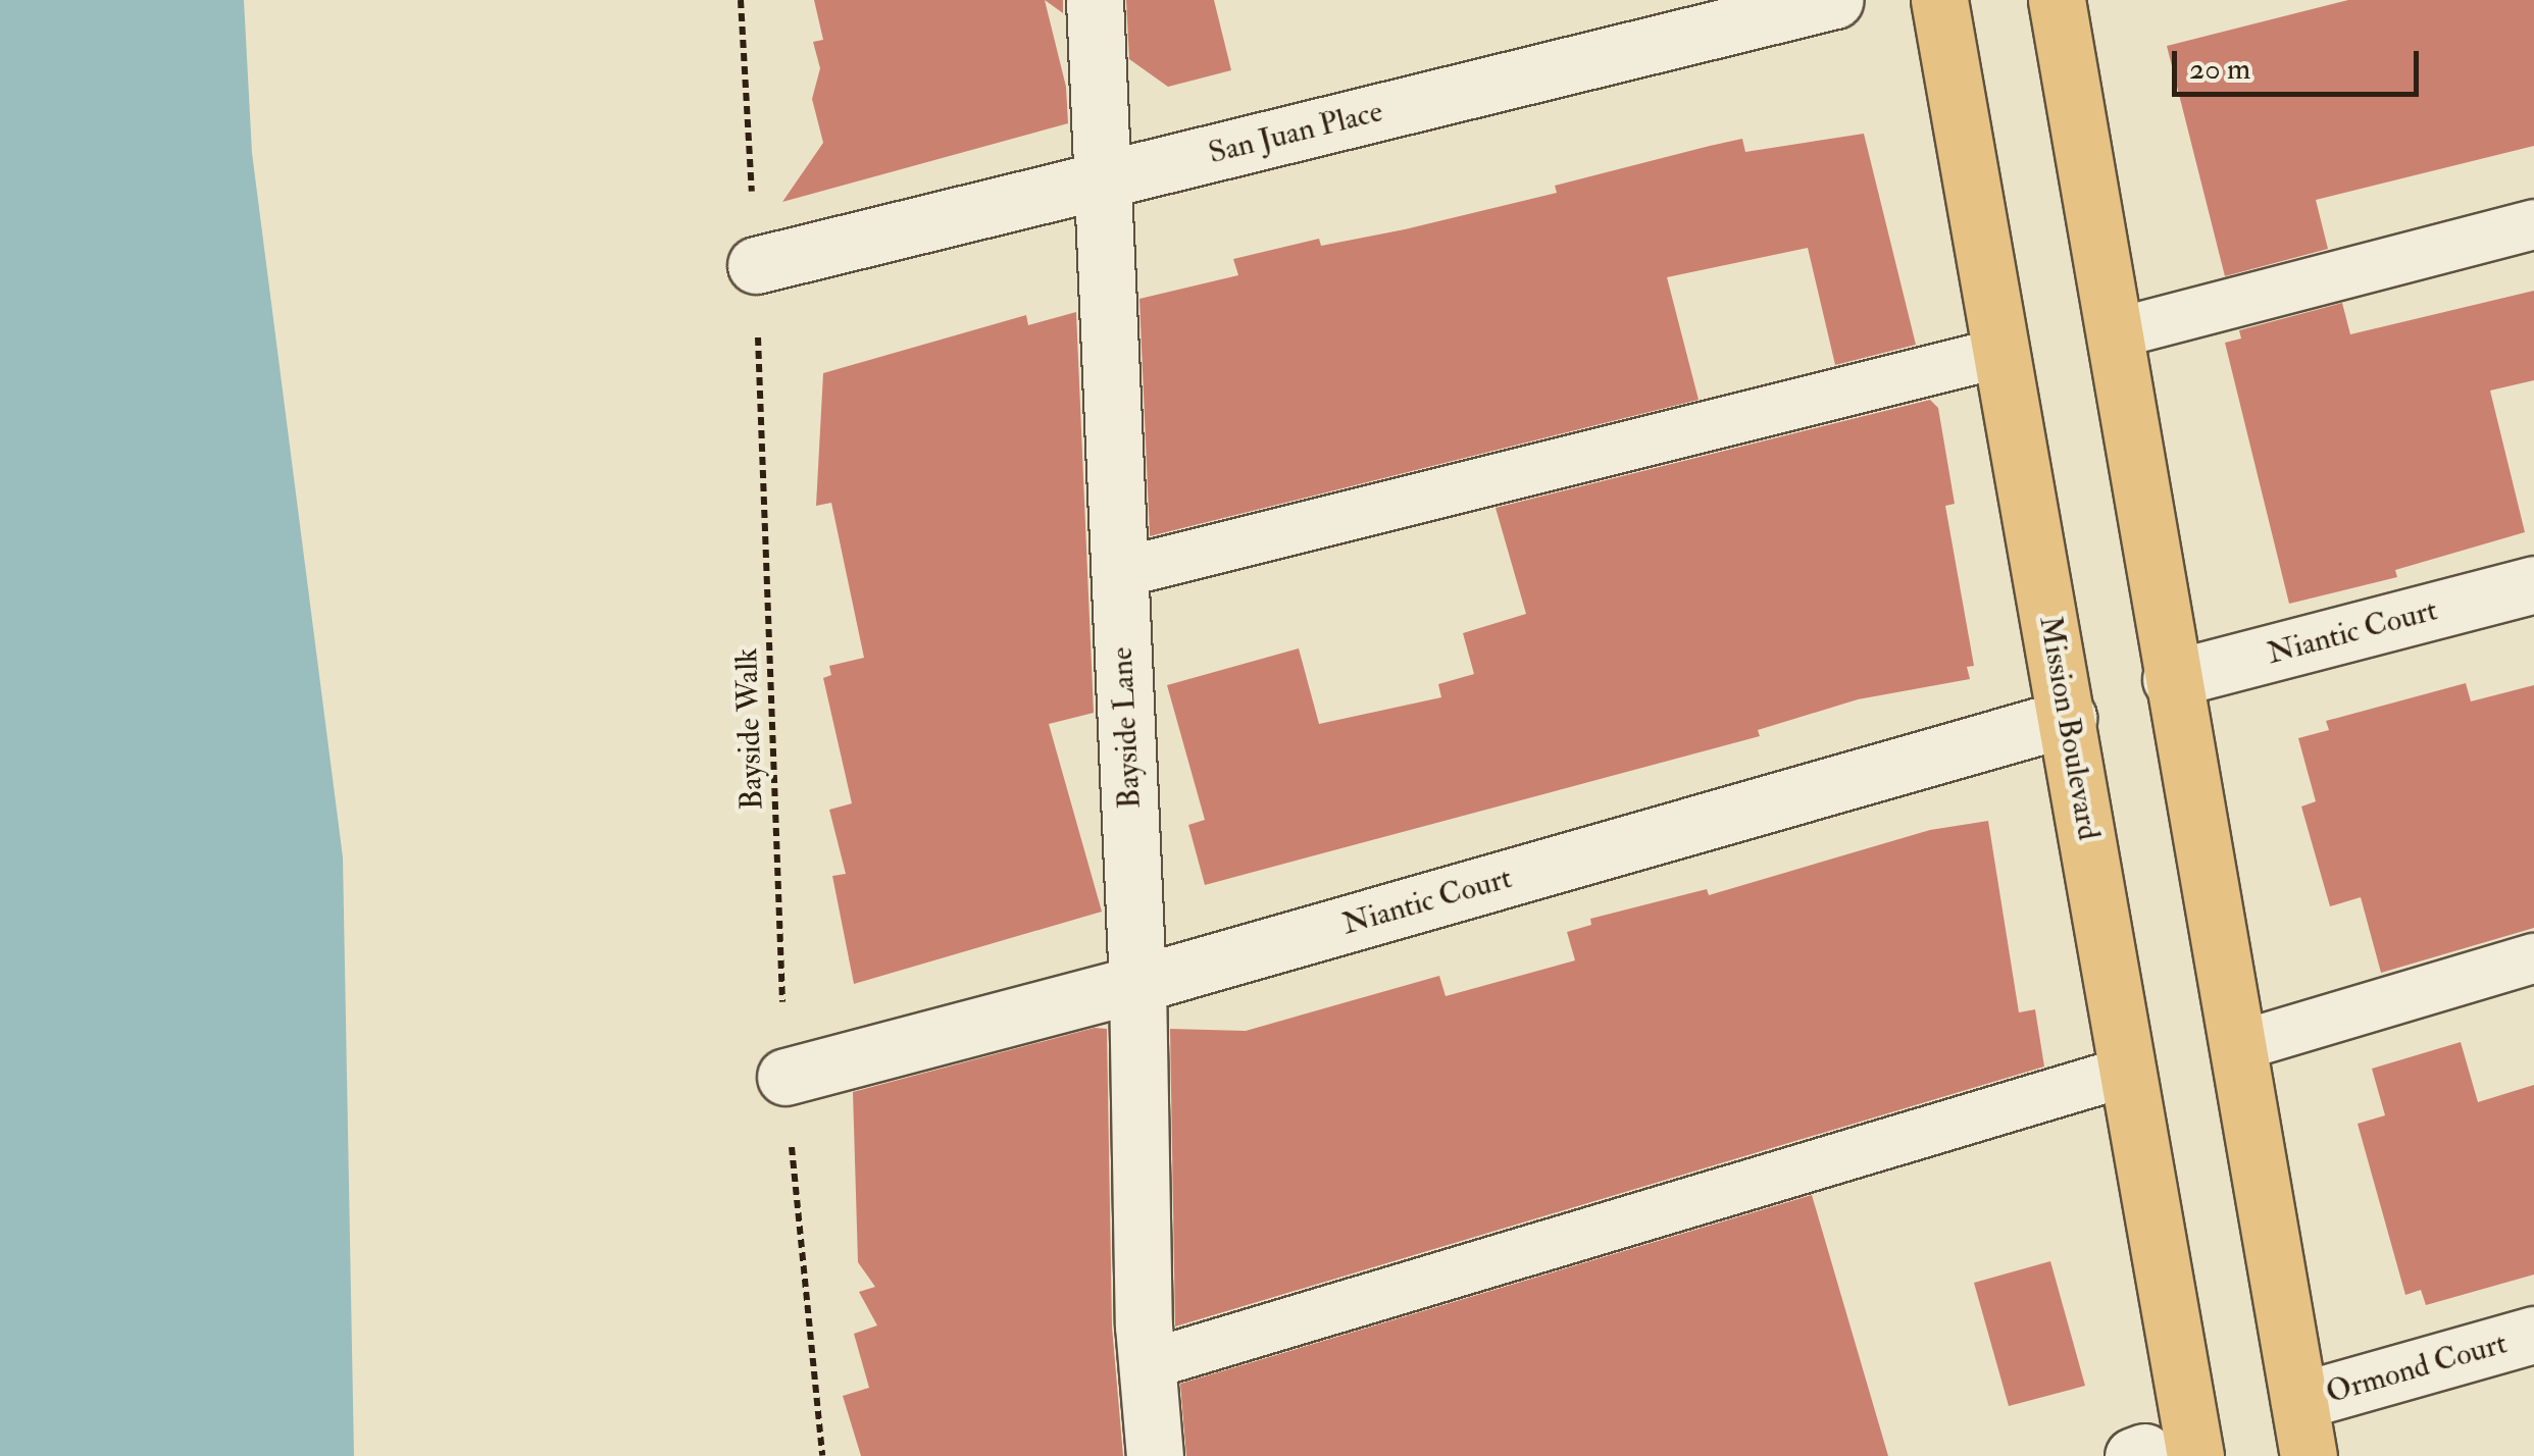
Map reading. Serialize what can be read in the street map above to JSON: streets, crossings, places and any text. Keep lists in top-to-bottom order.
{
  "streets": {
    "main road": ["Mission Boulevard"],
    "street": [
      "San Juan Place",
      "Niantic Court",
      "Bayside Lane",
      "Ormond Court"
    ],
    "path": ["Bayside Walk"]
  },
  "crossings": [
    ["San Juan Place", "Bayside Lane"],
    ["San Juan Place", "Bayside Walk"],
    ["Niantic Court", "Bayside Lane"],
    ["Niantic Court", "Mission Boulevard"],
    ["Niantic Court", "Bayside Walk"]
  ],
  "scale_bar": "20 m"
}
